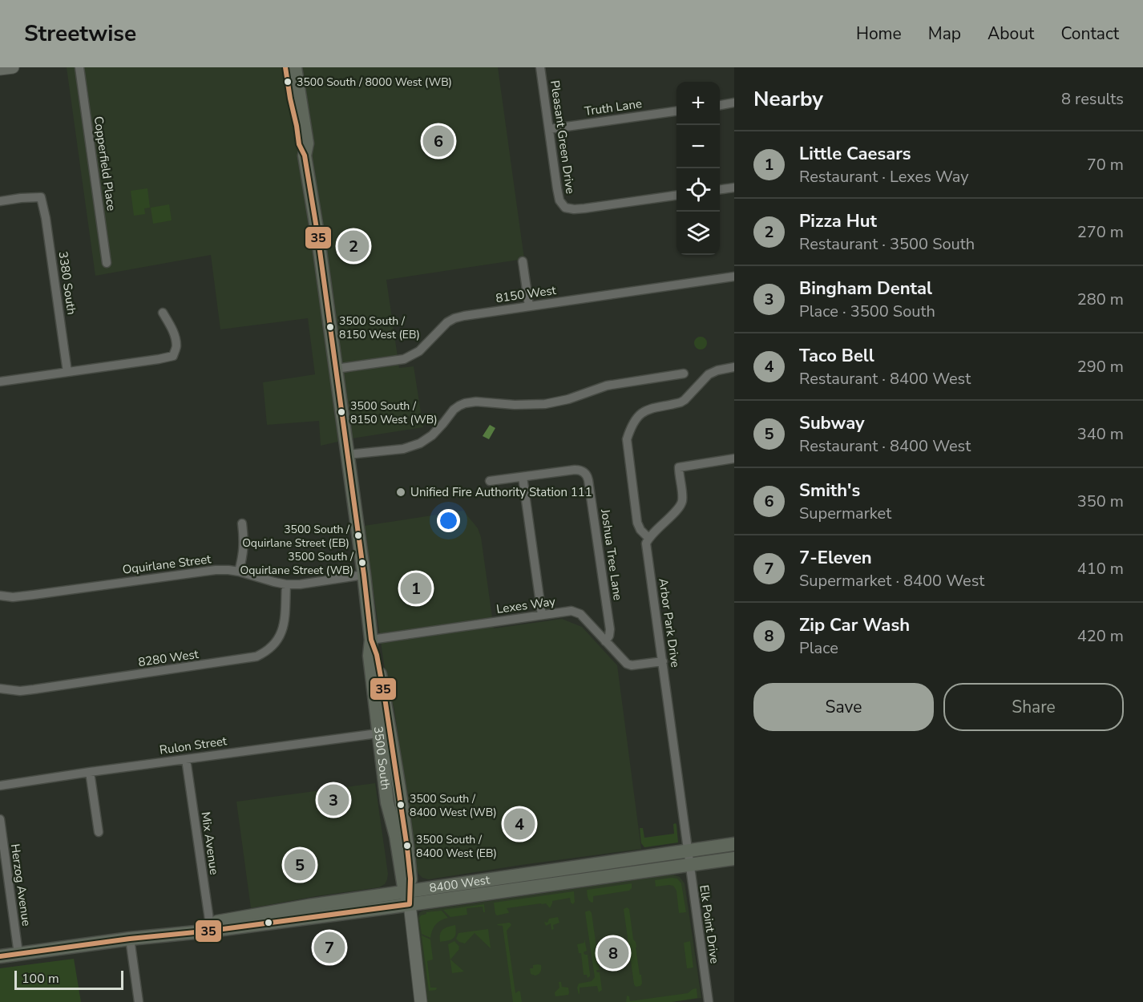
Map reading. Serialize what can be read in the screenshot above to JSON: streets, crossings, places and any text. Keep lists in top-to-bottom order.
{
  "streets": {
    "main road": ["3500 South", "8400 West"],
    "street": [
      "Truth Lane",
      "Pleasant Green Drive",
      "Copperfield Place",
      "3380 South",
      "8150 West",
      "Joshua Tree Lane",
      "Oquirlane Street",
      "Lexes Way",
      "Arbor Park Drive",
      "8280 West",
      "Rulon Street",
      "Mix Avenue",
      "Herzog Avenue",
      "Elk Point Drive"
    ]
  },
  "crossings": [
    ["Truth Lane", "Pleasant Green Drive"],
    ["8150 West", "3500 South"],
    ["Joshua Tree Lane", "Lexes Way"],
    ["Oquirlane Street", "8280 West"],
    ["Oquirlane Street", "3500 South"],
    ["Lexes Way", "Arbor Park Drive"],
    ["Lexes Way", "3500 South"],
    ["Arbor Park Drive", "8400 West"],
    ["Arbor Park Drive", "Elk Point Drive"],
    ["Rulon Street", "3500 South"],
    ["Rulon Street", "Mix Avenue"],
    ["3500 South", "8400 West"],
    ["Mix Avenue", "8400 West"],
    ["8400 West", "Herzog Avenue"],
    ["8400 West", "Elk Point Drive"]
  ],
  "places": [
    "3500 South / 8000 West (WB)",
    "3500 South / 8150 West (EB)",
    "3500 South / 8150 West (WB)",
    "Unified Fire Authority Station 111",
    "3500 South / Oquirlane Street (EB)",
    "3500 South / Oquirlane Street (WB)",
    "3500 South / 8400 West (WB)",
    "3500 South / 8400 West (EB)"
  ],
  "lines": ["transit line 35"],
  "scale_bar": "100 m",
  "page": {
    "header": "Streetwise",
    "nav": [
      "Home",
      "Map",
      "About",
      "Contact"
    ],
    "heading": ["Nearby", "8 results"],
    "map_buttons": ["+", "−"],
    "pins": [
      "6",
      "2",
      "1",
      "3",
      "4",
      "5",
      "7",
      "8"
    ],
    "list": [
      {
        "mark": "1",
        "name": "Little Caesars",
        "note": "Restaurant · Lexes Way",
        "value": "70 m"
      },
      {
        "mark": "2",
        "name": "Pizza Hut",
        "note": "Restaurant · 3500 South",
        "value": "270 m"
      },
      {
        "mark": "3",
        "name": "Bingham Dental",
        "note": "Place · 3500 South",
        "value": "280 m"
      },
      {
        "mark": "4",
        "name": "Taco Bell",
        "note": "Restaurant · 8400 West",
        "value": "290 m"
      },
      {
        "mark": "5",
        "name": "Subway",
        "note": "Restaurant · 8400 West",
        "value": "340 m"
      },
      {
        "mark": "6",
        "name": "Smith's",
        "note": "Supermarket",
        "value": "350 m"
      },
      {
        "mark": "7",
        "name": "7-Eleven",
        "note": "Supermarket · 8400 West",
        "value": "410 m"
      },
      {
        "mark": "8",
        "name": "Zip Car Wash",
        "note": "Place",
        "value": "420 m"
      }
    ],
    "buttons": ["Save", "Share"],
    "scale": "100 m"
  }
}
